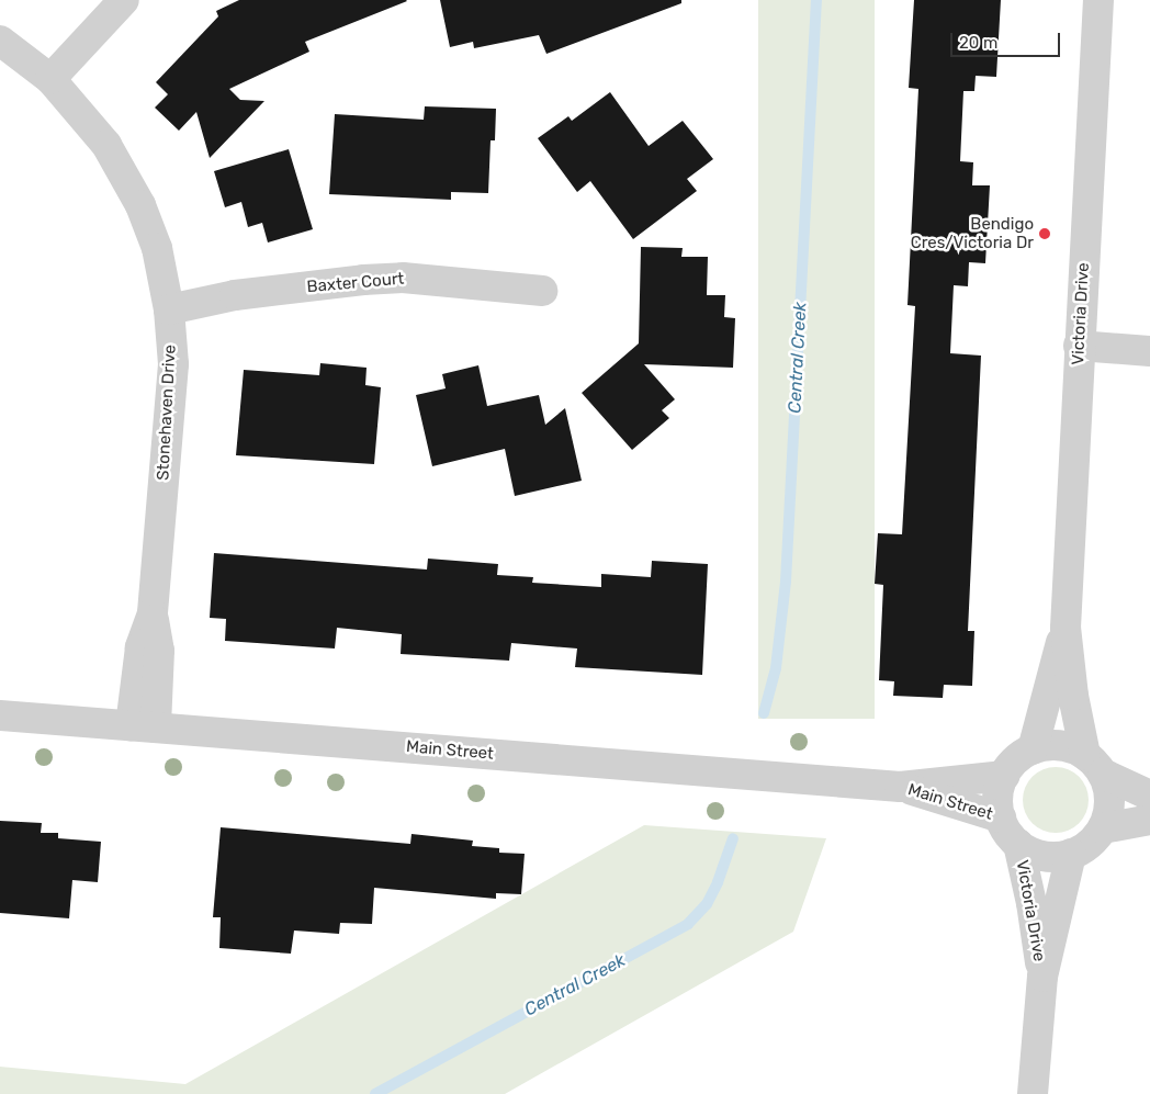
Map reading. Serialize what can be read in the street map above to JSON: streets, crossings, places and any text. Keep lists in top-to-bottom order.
{
  "streets": {
    "street": [
      "Baxter Court",
      "Victoria Drive",
      "Stonehaven Drive",
      "Main Street"
    ]
  },
  "crossings": [
    ["Baxter Court", "Stonehaven Drive"],
    ["Victoria Drive", "Main Street"],
    ["Stonehaven Drive", "Main Street"]
  ],
  "water": ["Central Creek"],
  "places": ["Bendigo Cres/Victoria Dr"],
  "scale_bar": "20 m"
}
